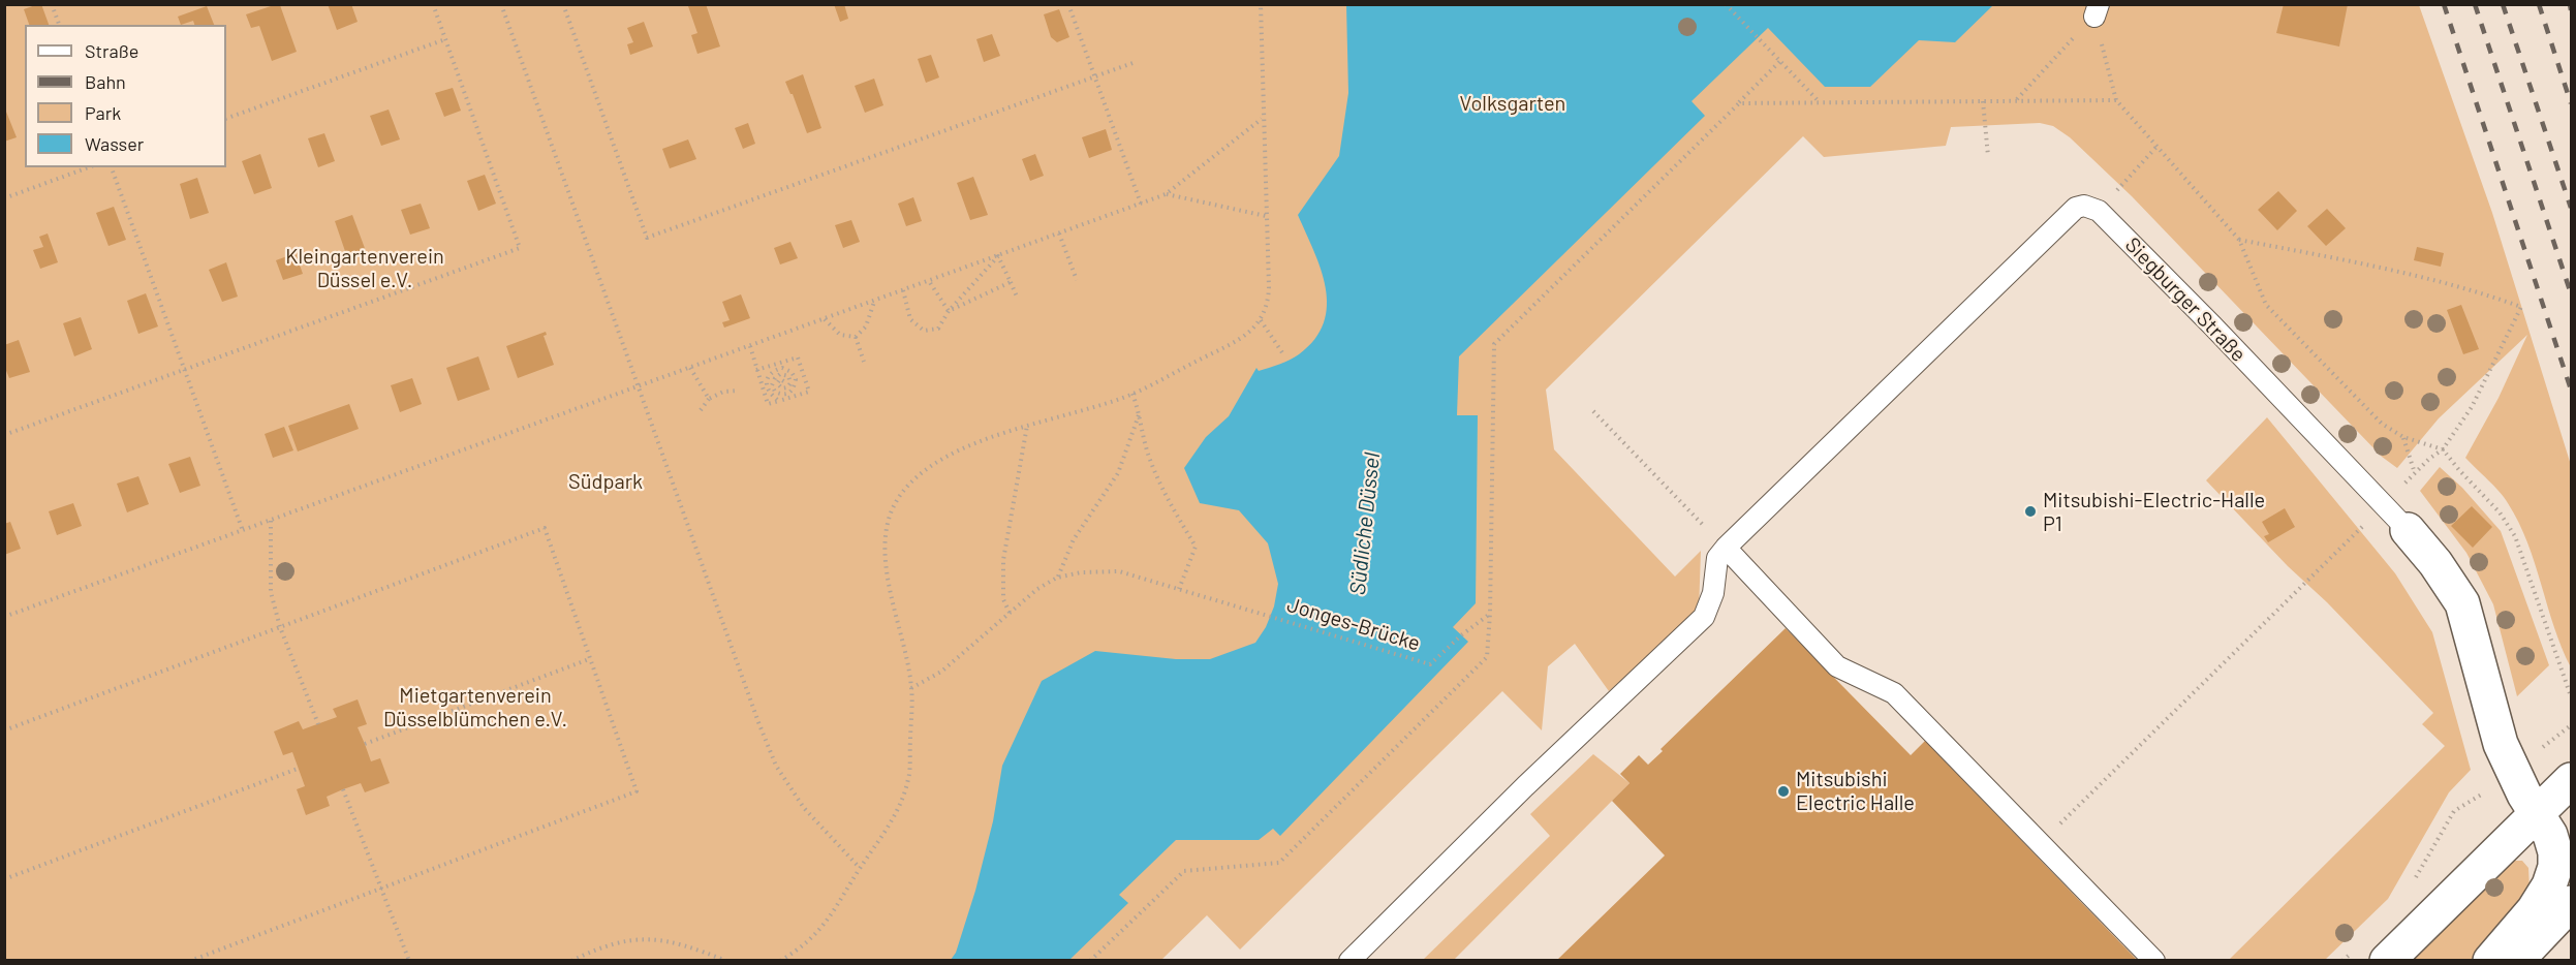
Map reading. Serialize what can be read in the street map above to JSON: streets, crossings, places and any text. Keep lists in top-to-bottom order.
{
  "streets": {
    "street": ["Siegburger Straße"],
    "path": ["Jonges-Brücke"]
  },
  "water": ["Südliche Düssel"],
  "parks": [
    "Volksgarten",
    "Kleingartenverein Düssel e.V.",
    "Südpark",
    "Mietgartenverein Düsselblümchen e.V."
  ],
  "places": ["Mitsubishi-Electric-Halle P1", "Mitsubishi Electric Halle"],
  "legend": [
    "Straße",
    "Bahn",
    "Park",
    "Wasser"
  ]
}
